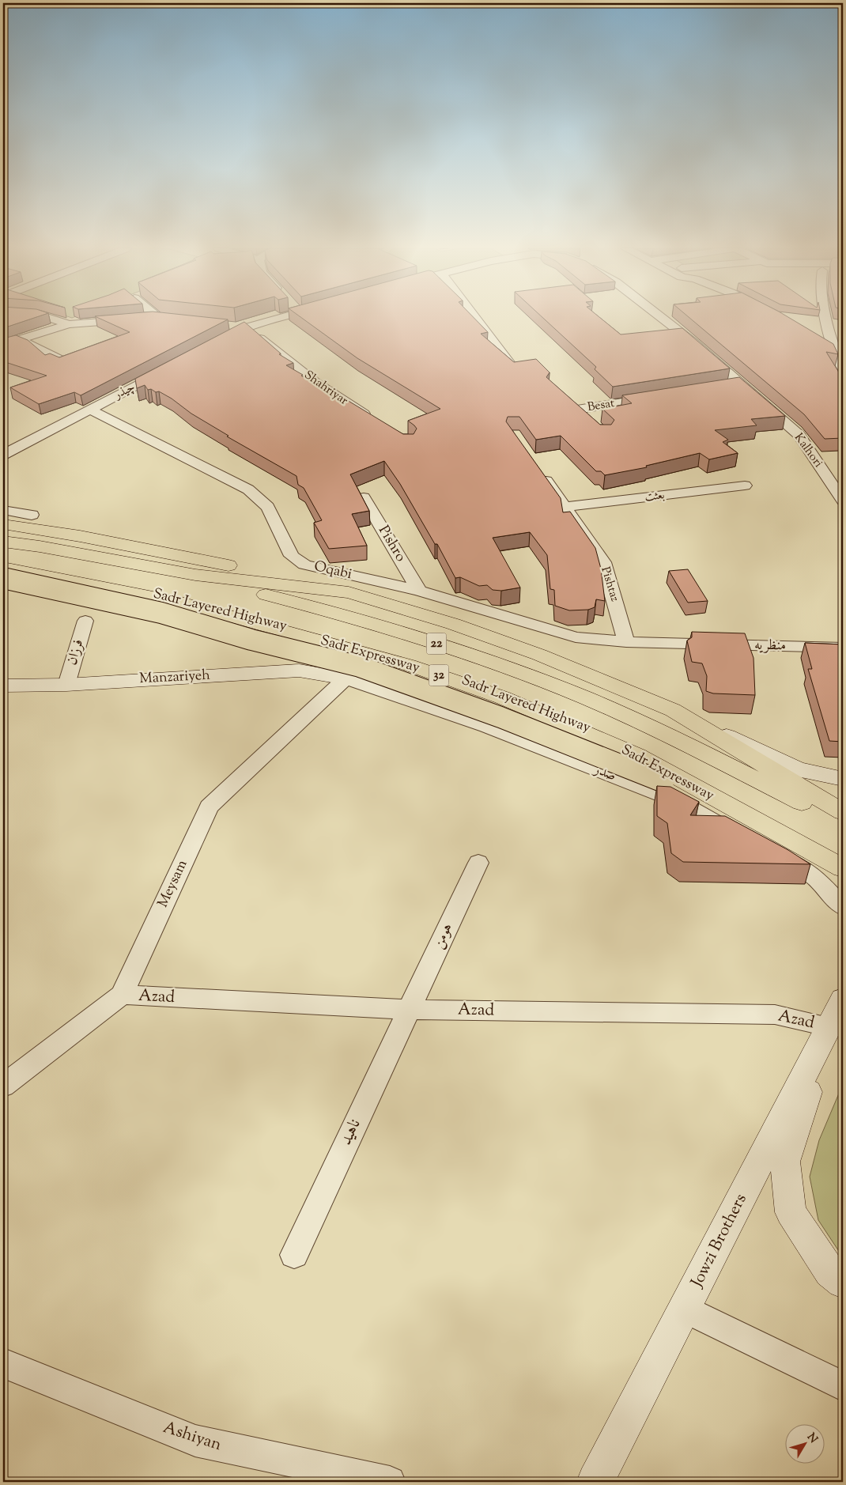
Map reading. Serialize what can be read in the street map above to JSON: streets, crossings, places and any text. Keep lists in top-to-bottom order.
{
  "streets": {
    "highway": [
      "Sadr Layered Highway",
      "22",
      "Sadr Expressway",
      "32"
    ],
    "main road": ["Manzariyeh", "Jowzi Brothers"],
    "street": [
      "Shahriyar",
      "چیذر",
      "Besat",
      "Kalhori",
      "بعثت",
      "Pishro",
      "Oqabi",
      "Pishtaz",
      "منظریه",
      "فرزان",
      "صدر",
      "Meysam",
      "هومن",
      "Azad",
      "ناهید",
      "Ashiyan"
    ]
  },
  "crossings": [
    ["چیذر", "Oqabi"],
    ["بعثت", "Pishtaz"],
    ["Pishro", "Oqabi"],
    ["Oqabi", "Pishtaz"],
    ["Oqabi", "منظریه"],
    ["Pishtaz", "منظریه"],
    ["فرزان", "Manzariyeh"],
    ["Manzariyeh", "صدر"],
    ["Manzariyeh", "Meysam"],
    ["صدر", "Meysam"],
    ["Meysam", "Azad"],
    ["هومن", "Azad"],
    ["هومن", "ناهید"],
    ["Azad", "ناهید"],
    ["Azad", "Jowzi Brothers"]
  ],
  "north": "top right"
}
